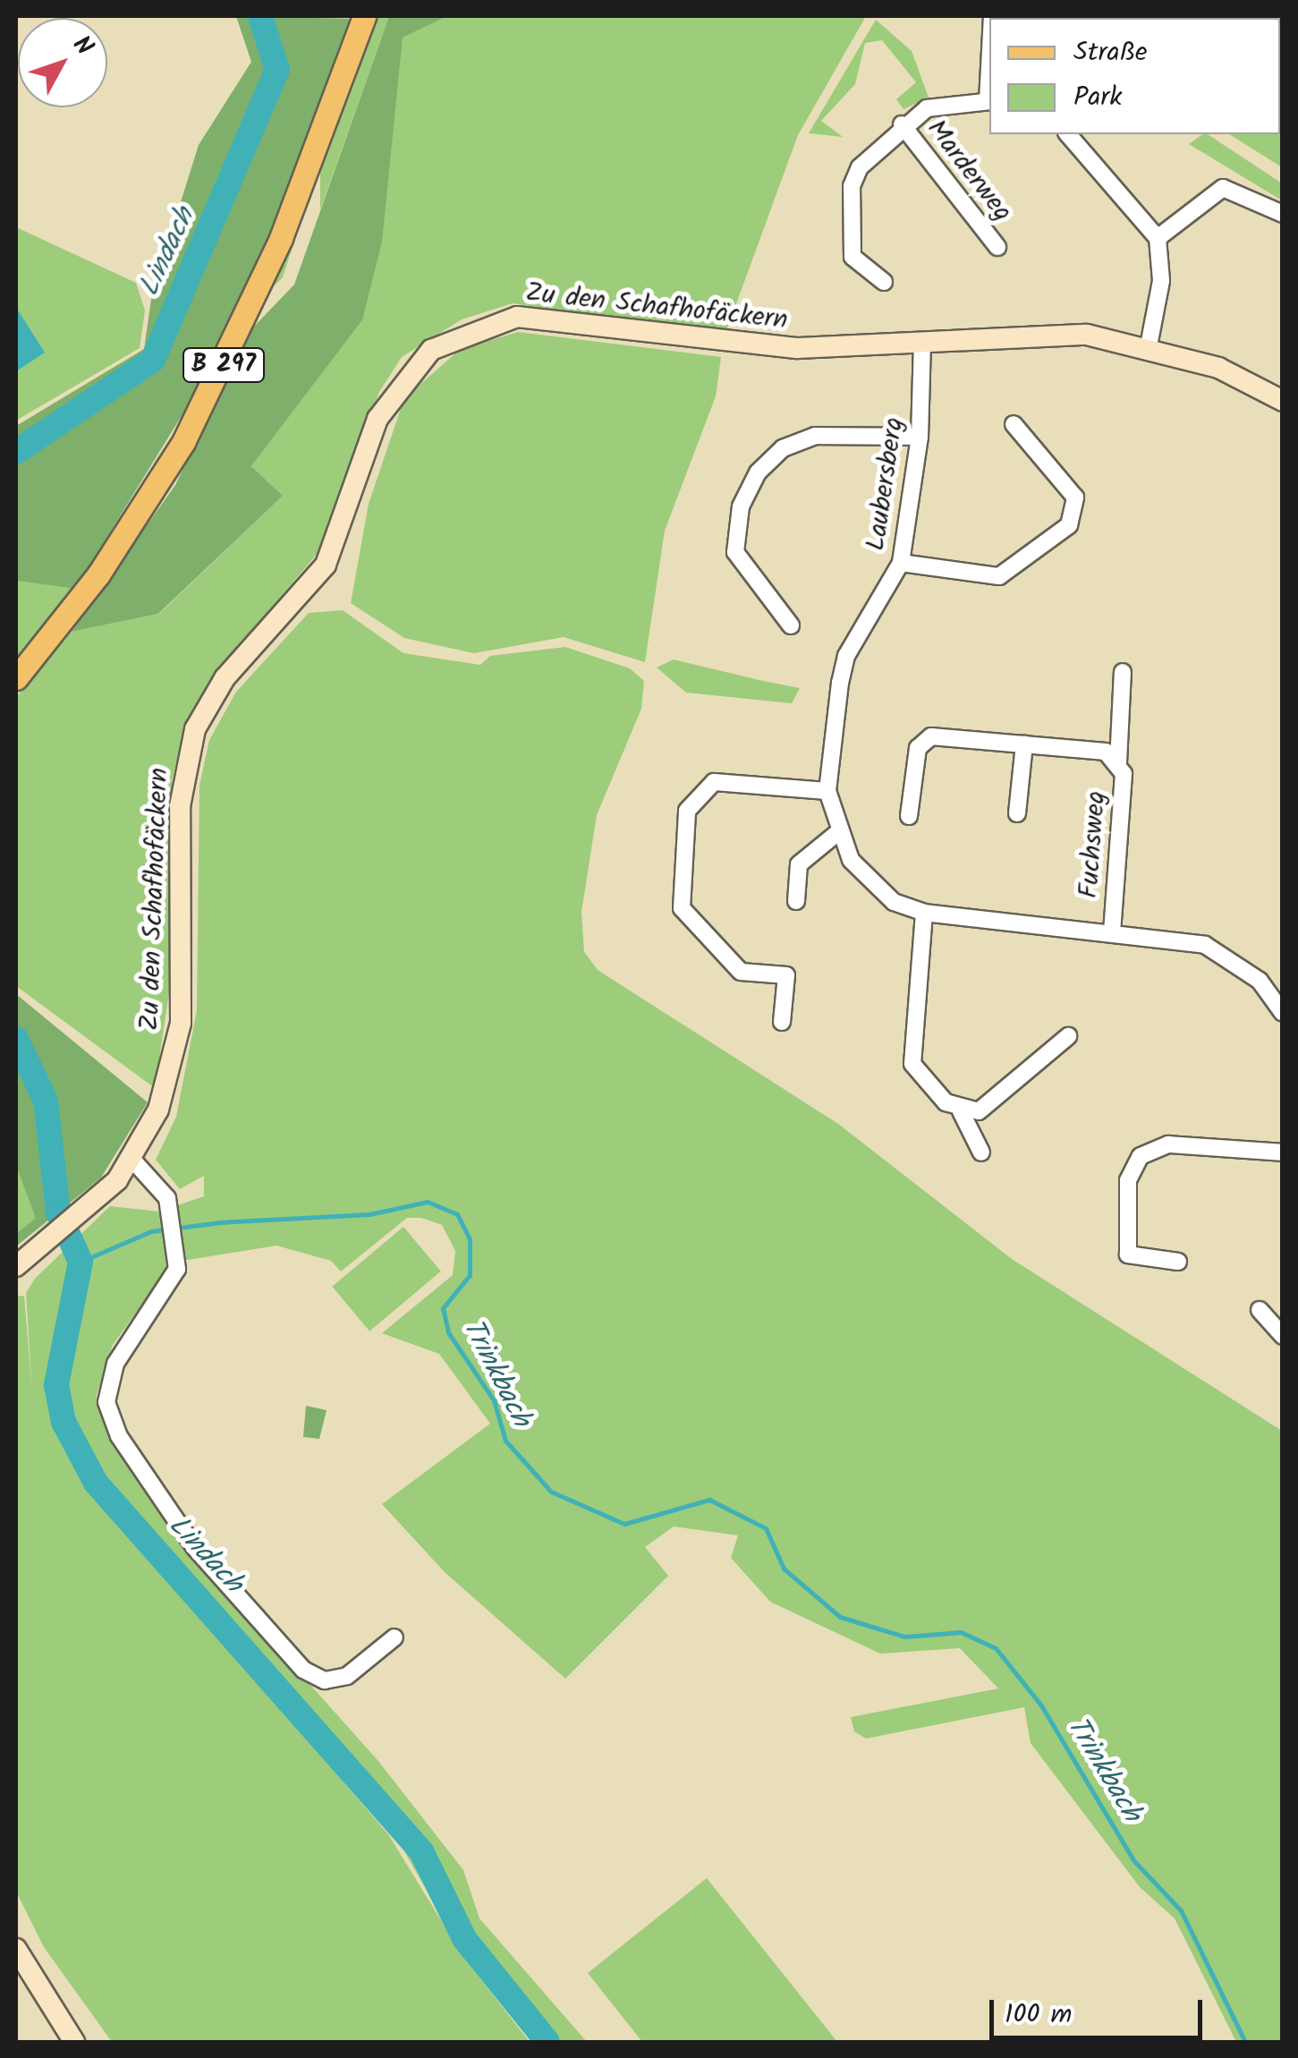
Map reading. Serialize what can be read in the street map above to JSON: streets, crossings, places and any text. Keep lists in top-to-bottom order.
{
  "streets": {
    "main road": ["B 297"],
    "street": [
      "Marderweg",
      "Zu den Schafhofäckern",
      "Laubersberg",
      "Fuchsweg"
    ]
  },
  "crossings": [
    ["Zu den Schafhofäckern", "Laubersberg"],
    ["Laubersberg", "Fuchsweg"]
  ],
  "water": ["Lindach", "Trinkbach"],
  "legend": ["Straße", "Park"],
  "scale_bar": "100 m",
  "north": "top right"
}
